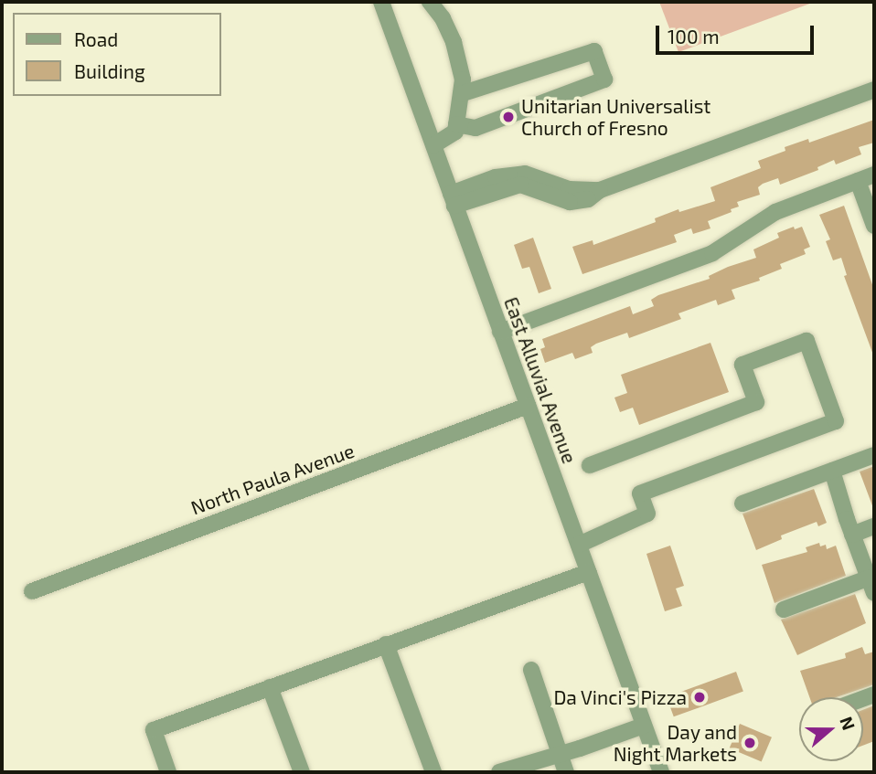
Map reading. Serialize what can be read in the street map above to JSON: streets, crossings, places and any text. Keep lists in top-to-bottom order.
{
  "streets": {
    "street": ["East Alluvial Avenue", "North Paula Avenue"]
  },
  "crossings": [
    ["East Alluvial Avenue", "North Paula Avenue"]
  ],
  "places": ["Unitarian Universalist Church of Fresno", "Da Vinci's Pizza", "Day and Night Markets"],
  "legend": ["Road", "Building"],
  "scale_bar": "100 m",
  "north": "right"
}
